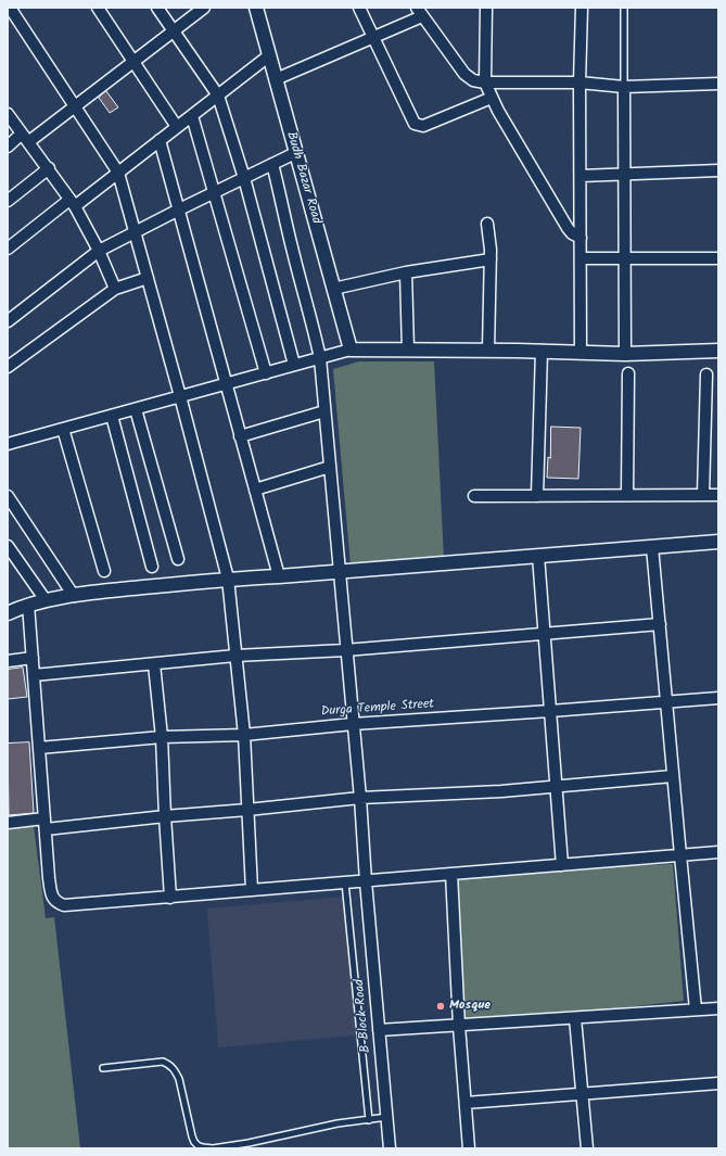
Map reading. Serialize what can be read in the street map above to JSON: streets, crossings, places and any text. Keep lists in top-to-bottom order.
{
  "streets": {
    "street": ["Budh Bazar Road", "Durga Temple Street", "B Block Road"]
  },
  "crossings": [
    ["Durga Temple Street", "B Block Road"]
  ],
  "places": ["Mosque"]
}
